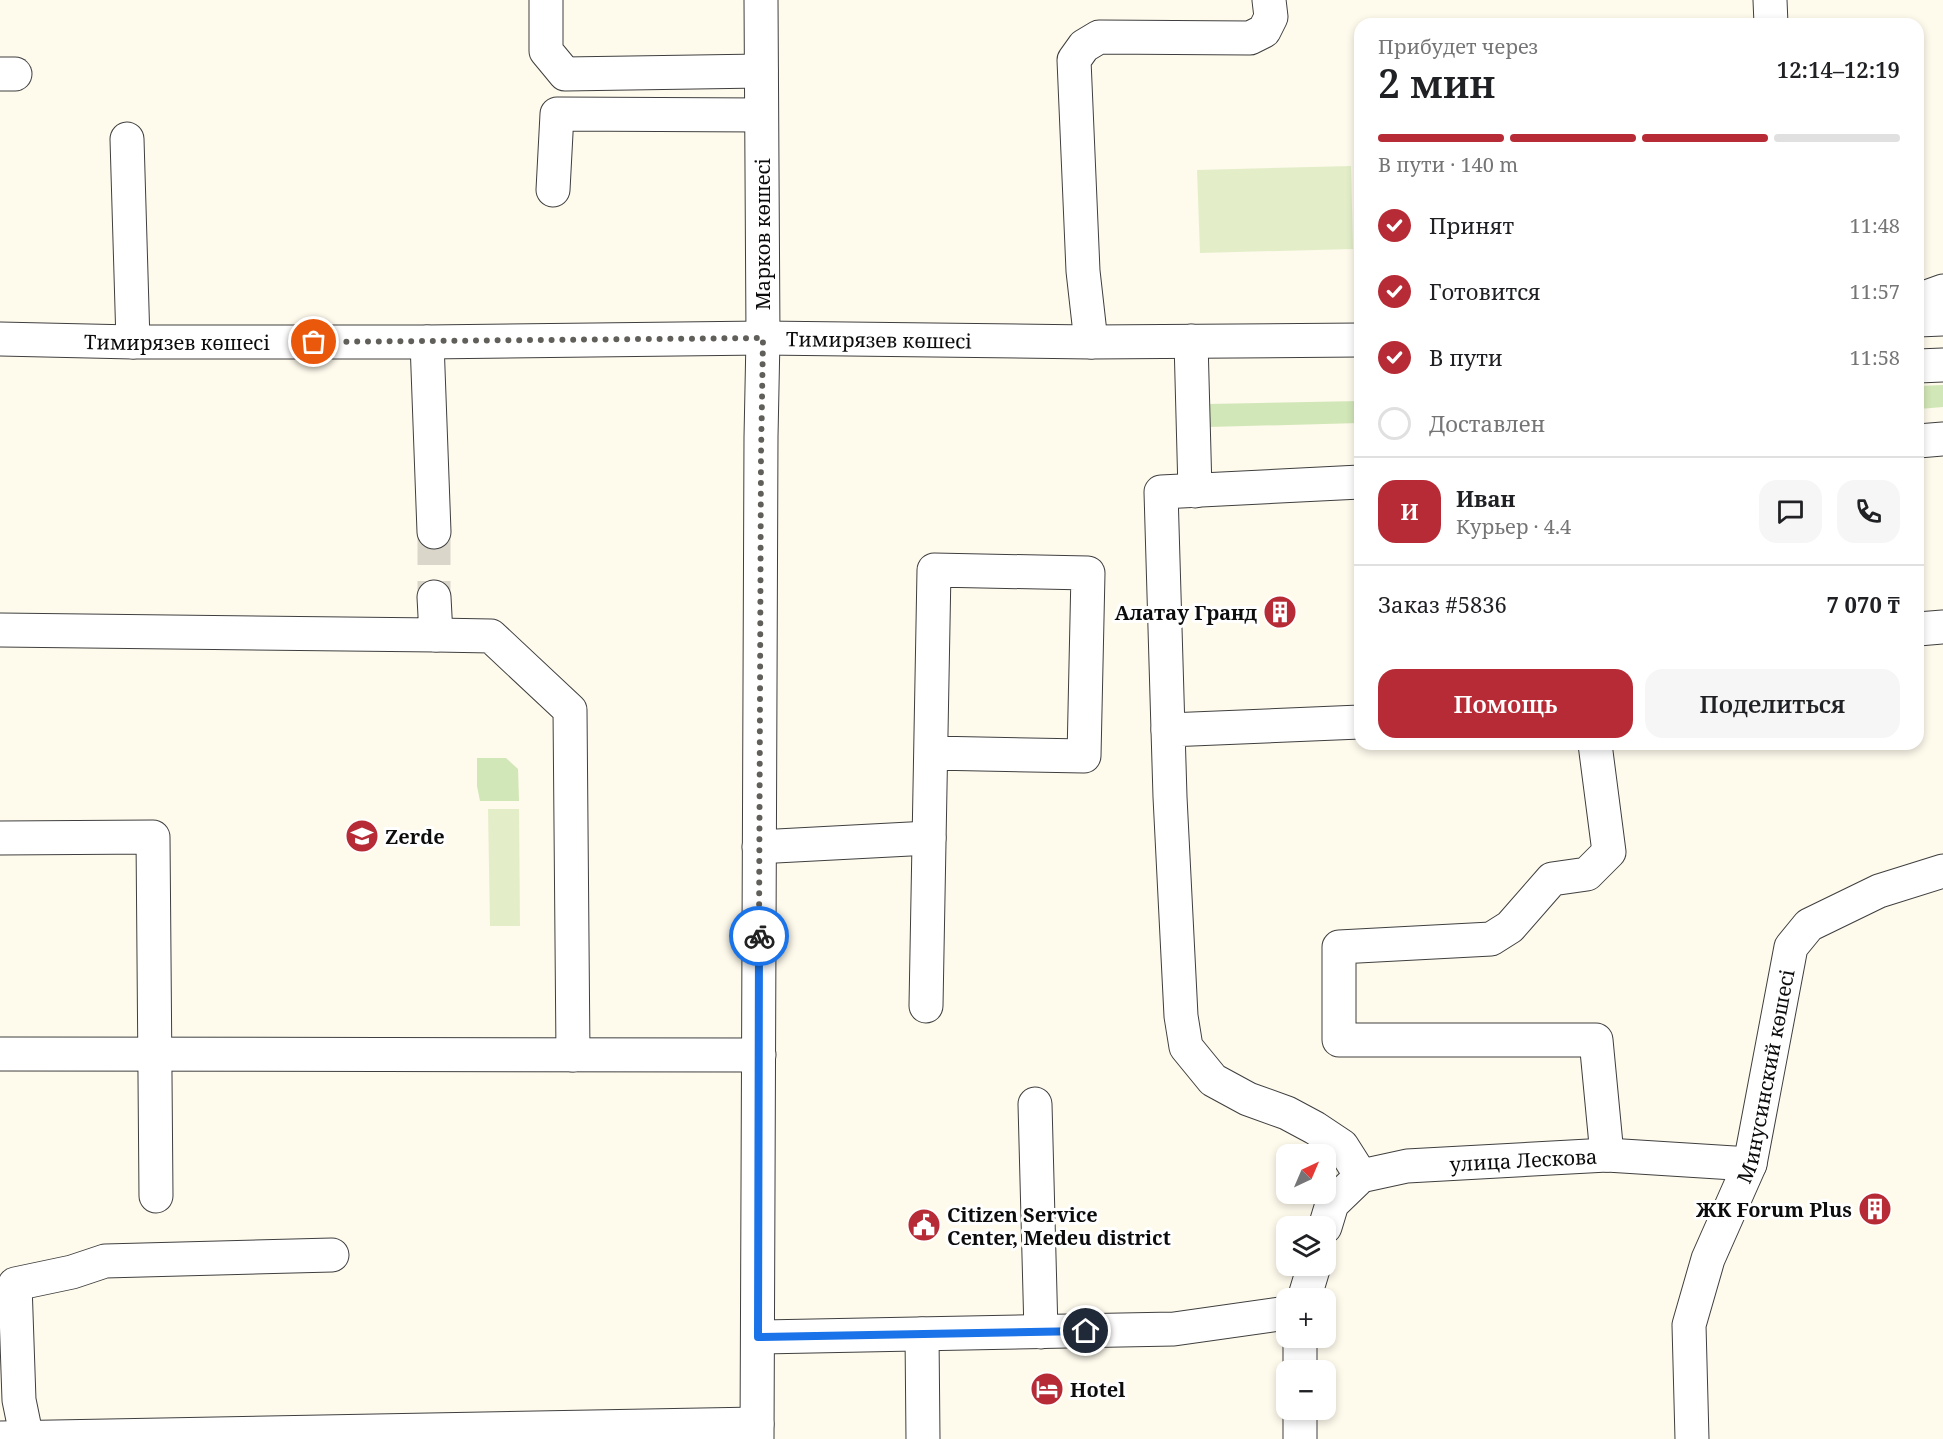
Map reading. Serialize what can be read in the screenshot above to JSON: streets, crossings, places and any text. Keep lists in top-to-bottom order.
{
  "streets": {
    "street": [
      "Марков көшесі",
      "Тимирязев көшесі",
      "Минусинский көшесі",
      "улица Лескова"
    ]
  },
  "crossings": [
    ["Марков көшесі", "Тимирязев көшесі"],
    ["Минусинский көшесі", "улица Лескова"]
  ],
  "places": {
    "building": ["Алатау Гранд", "ЖК Forum Plus"],
    "school or university": ["Zerde"],
    "public building": ["Citizen Service Center, Medeu district"],
    "hotel": ["Hotel"]
  },
  "north": "top right",
  "page": {
    "heading": ["2 мин", "Прибудет через", "12:14–12:19"],
    "panel": [
      "Иван",
      "Курьер · 4.4",
      "Заказ #5836",
      "7 070 ₸"
    ],
    "bar": "В пути · 140 m",
    "list": [
      ["Принят", "11:48"],
      ["Готовится", "11:57"],
      ["В пути", "11:58"],
      "Доставлен"
    ],
    "round": "И",
    "buttons": ["Помощь", "Поделиться"],
    "map_buttons": ["+", "−"]
  }
}
